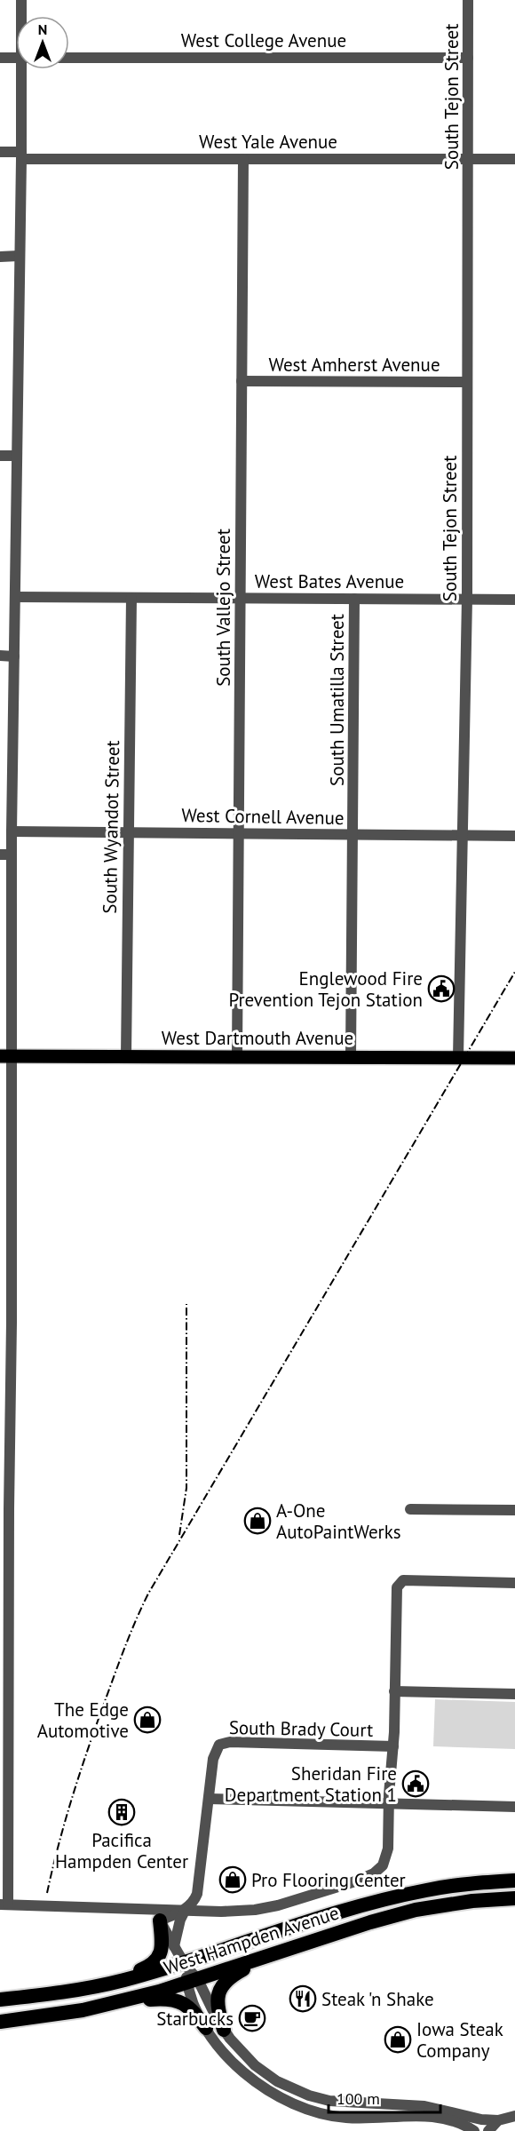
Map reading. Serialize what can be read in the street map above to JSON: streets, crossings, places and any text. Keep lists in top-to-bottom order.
{
  "streets": {
    "highway": ["West Hampden Avenue"],
    "main road": ["West Dartmouth Avenue"],
    "street": [
      "West College Avenue",
      "South Tejon Street",
      "West Yale Avenue",
      "West Amherst Avenue",
      "West Bates Avenue",
      "South Vallejo Street",
      "South Umatilla Street",
      "West Cornell Avenue",
      "South Wyandot Street",
      "South Brady Court"
    ]
  },
  "crossings": [
    ["West College Avenue", "South Tejon Street"],
    ["South Tejon Street", "West Yale Avenue"],
    ["South Tejon Street", "West Amherst Avenue"],
    ["South Tejon Street", "West Bates Avenue"],
    ["South Tejon Street", "West Cornell Avenue"],
    ["South Tejon Street", "West Dartmouth Avenue"],
    ["West Yale Avenue", "South Vallejo Street"],
    ["West Amherst Avenue", "South Vallejo Street"],
    ["West Bates Avenue", "South Vallejo Street"],
    ["West Bates Avenue", "South Umatilla Street"],
    ["West Bates Avenue", "South Wyandot Street"],
    ["South Vallejo Street", "West Cornell Avenue"],
    ["South Vallejo Street", "West Dartmouth Avenue"],
    ["South Umatilla Street", "West Cornell Avenue"],
    ["South Umatilla Street", "West Dartmouth Avenue"],
    ["West Cornell Avenue", "South Wyandot Street"],
    ["South Wyandot Street", "West Dartmouth Avenue"],
    ["South Brady Court", "West Hampden Avenue"]
  ],
  "places": {
    "public building": ["Englewood Fire Prevention Tejon Station", "Sheridan Fire Department Station 1"],
    "shop": [
      "A-One AutoPaintWerks",
      "The Edge Automotive",
      "Pro Flooring Center",
      "Iowa Steak Company"
    ],
    "building": ["Pacifica Hampden Center"],
    "restaurant": ["Steak 'n Shake"],
    "cafe": ["Starbucks"]
  },
  "scale_bar": "100 m",
  "north": "top"
}
